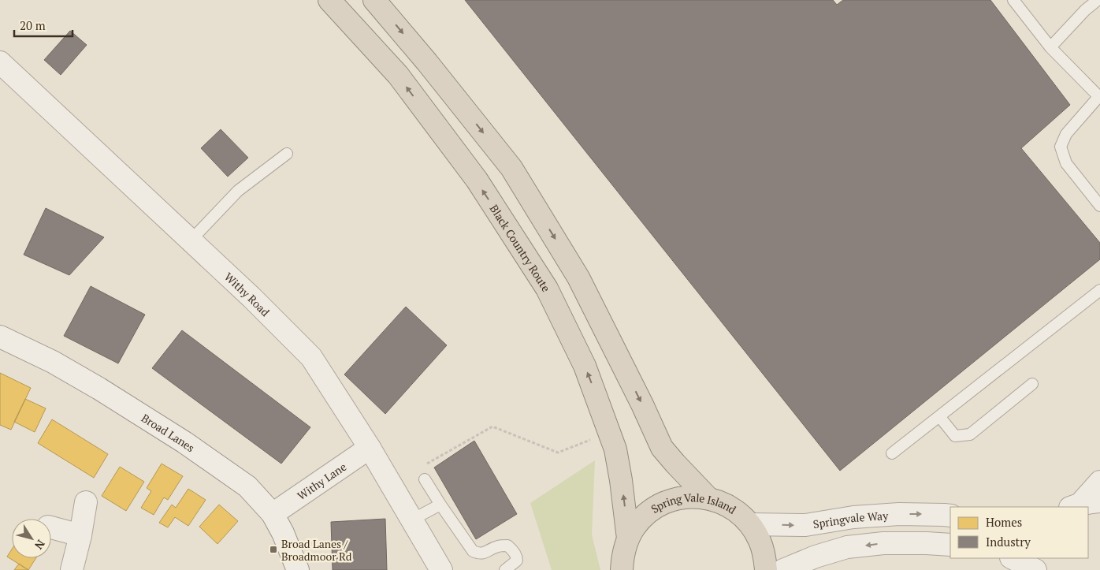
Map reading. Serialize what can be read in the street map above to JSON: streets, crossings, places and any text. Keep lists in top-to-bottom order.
{
  "streets": {
    "highway": ["Black Country Route", "Spring Vale Island"],
    "street": [
      "Withy Road",
      "Broad Lanes",
      "Withy Lane",
      "Springvale Way"
    ]
  },
  "crossings": [
    ["Black Country Route", "Spring Vale Island"],
    ["Withy Road", "Withy Lane"],
    ["Broad Lanes", "Withy Lane"],
    ["Spring Vale Island", "Springvale Way"]
  ],
  "places": {
    "transit": ["Broad Lanes / Broadmoor Rd"]
  },
  "legend": ["Homes", "Industry"],
  "scale_bar": "20 m",
  "north": "bottom right"
}
